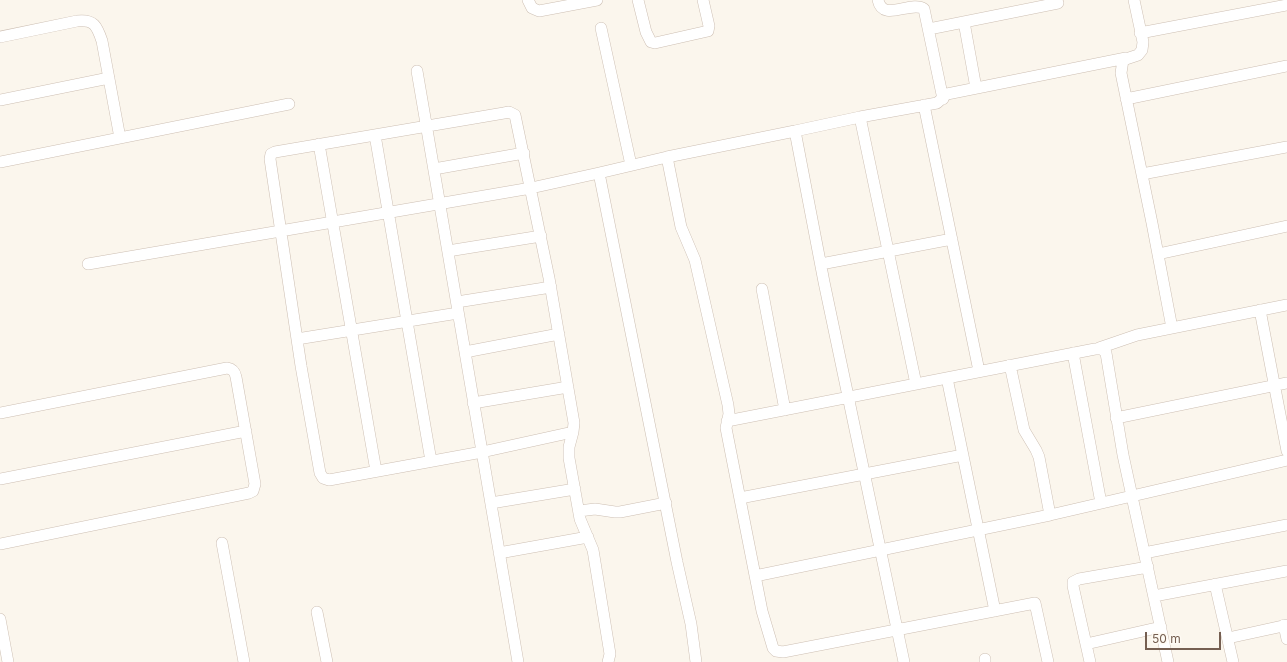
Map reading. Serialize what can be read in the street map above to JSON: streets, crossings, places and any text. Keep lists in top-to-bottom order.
{
  "scale_bar": "50 m"
}
